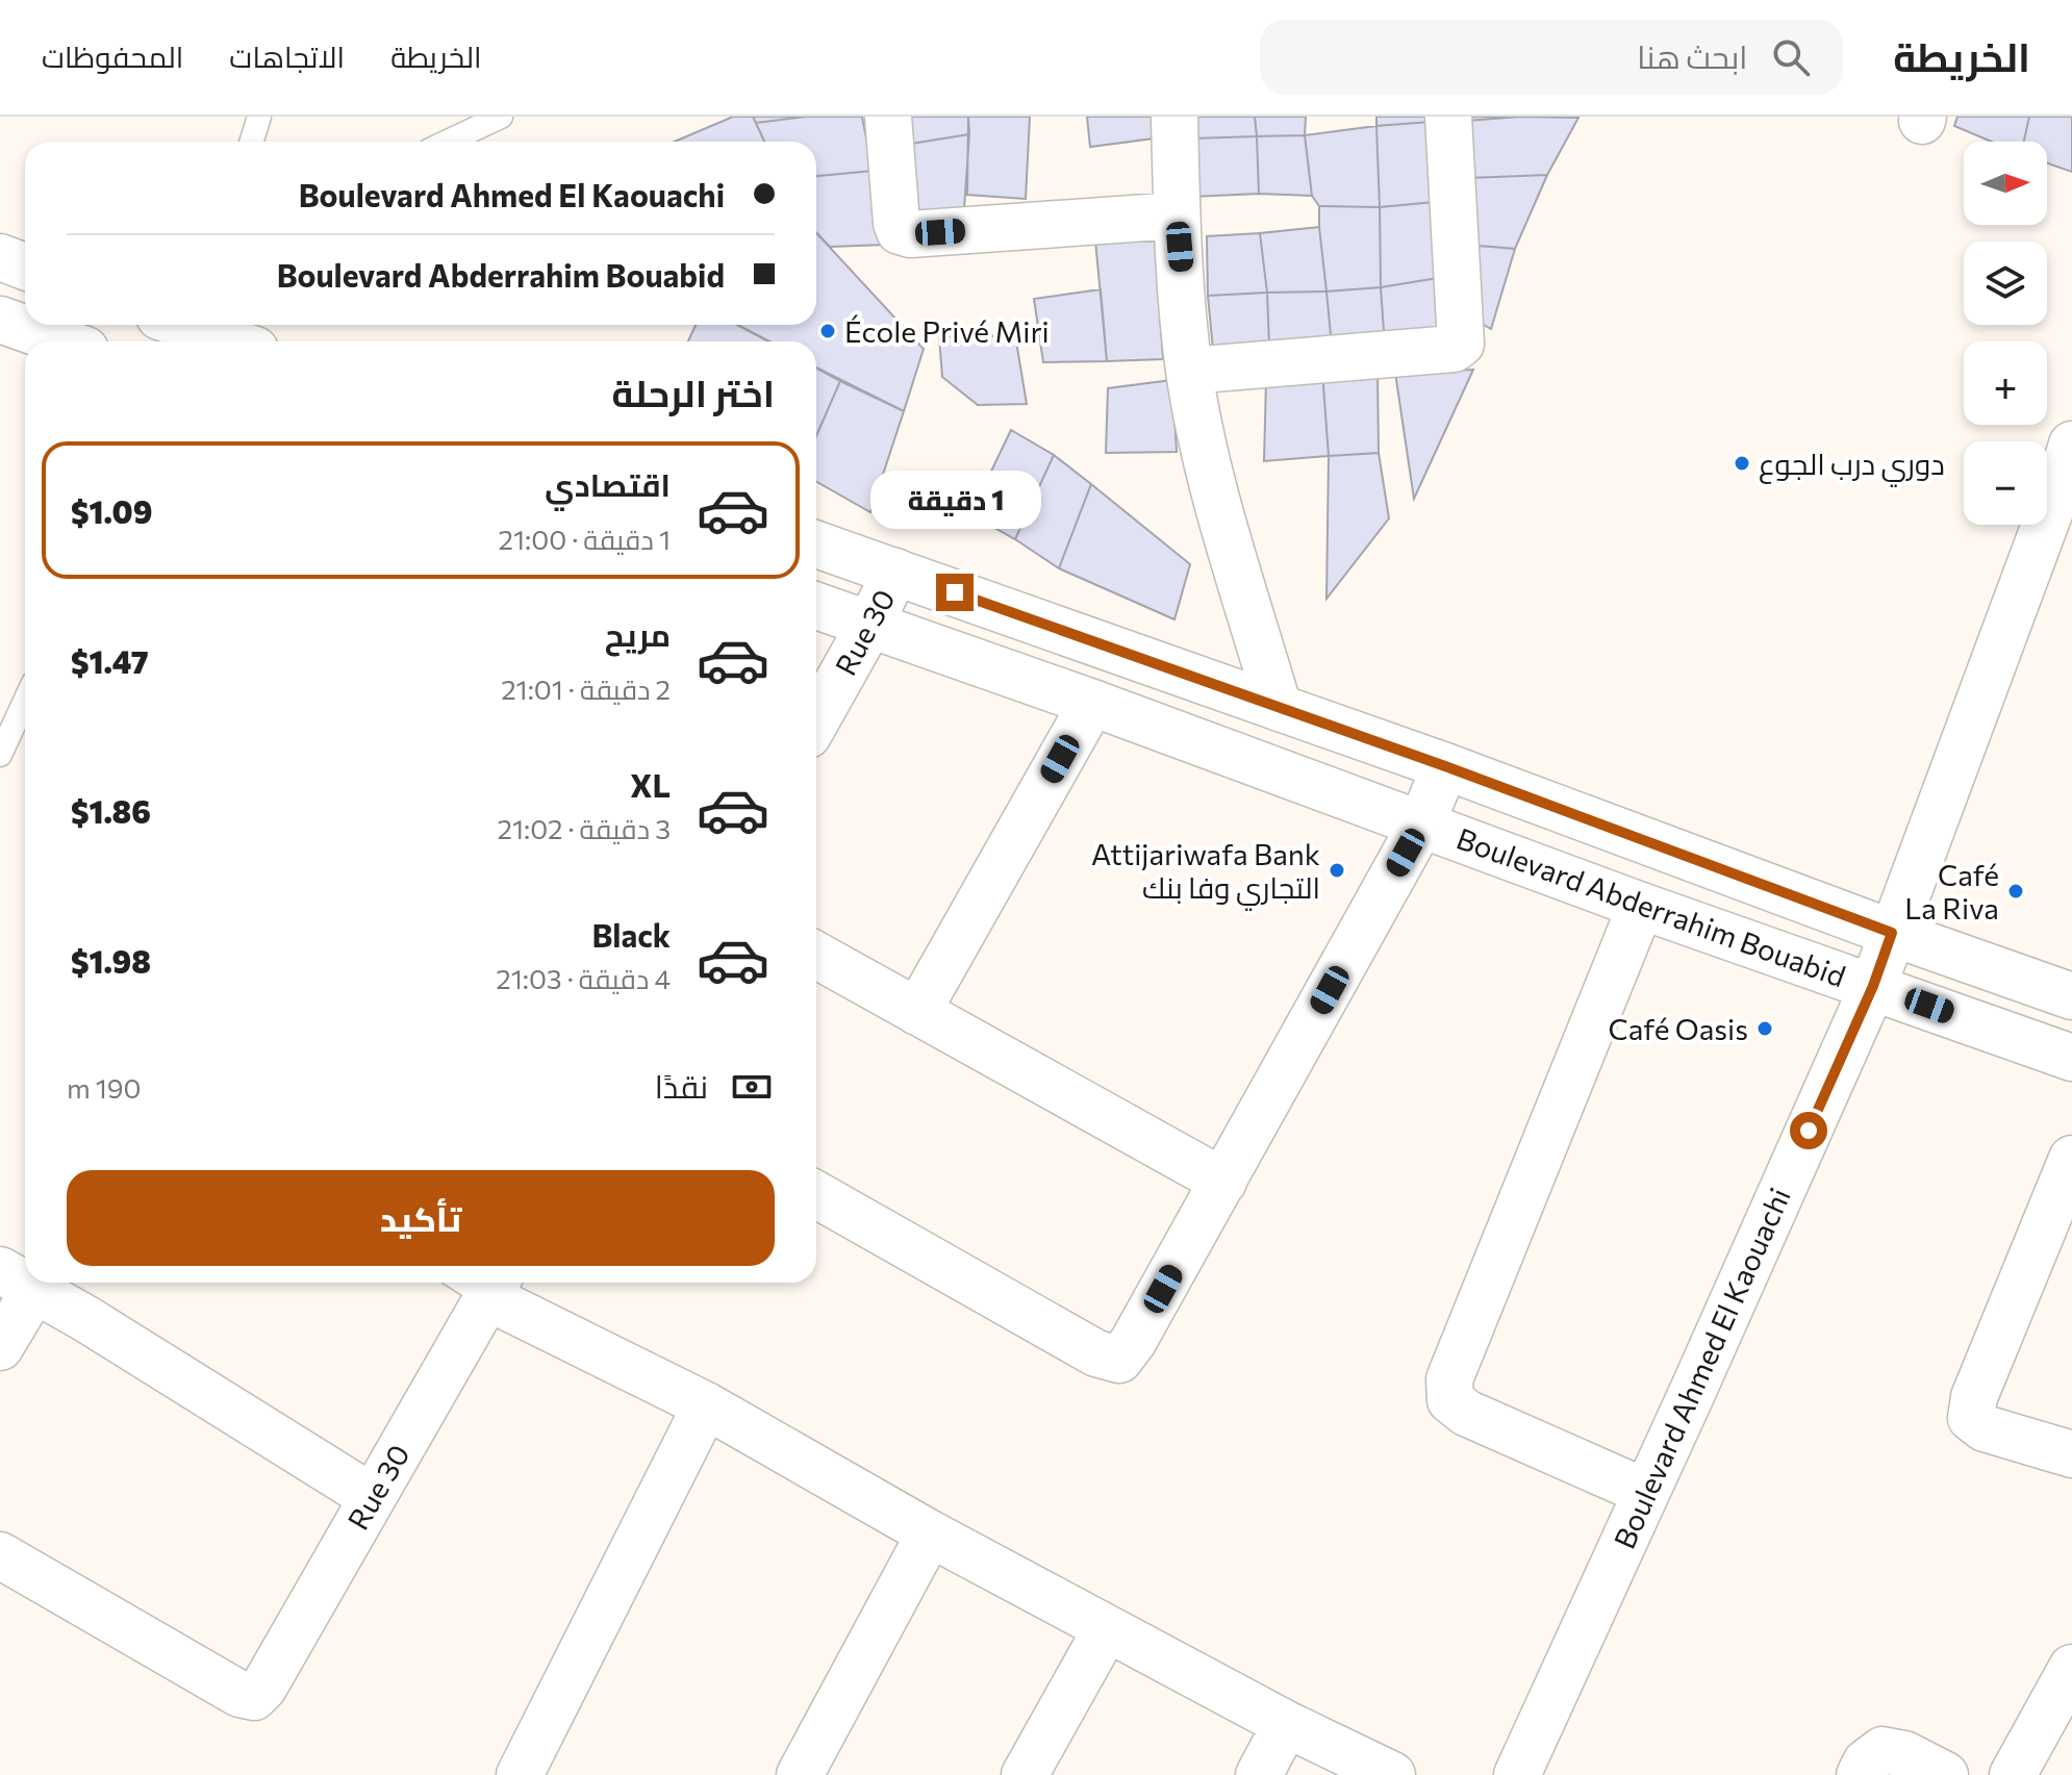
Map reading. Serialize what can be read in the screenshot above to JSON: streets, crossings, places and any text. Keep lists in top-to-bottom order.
{
  "streets": {
    "street": ["Rue 30", "Boulevard Abderrahim Bouabid", "Boulevard Ahmed El Kaouachi"]
  },
  "crossings": [
    ["Rue 30", "Boulevard Abderrahim Bouabid"],
    ["Boulevard Abderrahim Bouabid", "Boulevard Ahmed El Kaouachi"]
  ],
  "places": [
    "École Privé Miri",
    "دوري درب الجوع",
    "Attijariwafa Bank التجاري وفا بنك",
    "Café La Riva",
    "Café Oasis"
  ],
  "north": "right",
  "page": {
    "header": "الخريطة",
    "search": "ابحث هنا",
    "nav": ["الخريطة", "الاتجاهات", "المحفوظات"],
    "map_buttons": ["+", "−"],
    "banner": ["Boulevard Ahmed El Kaouachi", "Boulevard Abderrahim Bouabid"],
    "heading": "اختر الرحلة",
    "list": [
      {
        "name": "اقتصادي",
        "note": "1 دقيقة · 21:00",
        "value": "$1.09"
      },
      {
        "name": "مريح",
        "note": "2 دقيقة · 21:01",
        "value": "$1.47"
      },
      {
        "name": "XL",
        "note": "3 دقيقة · 21:02",
        "value": "$1.86"
      },
      {
        "name": "Black",
        "note": "4 دقيقة · 21:03",
        "value": "$1.98"
      }
    ],
    "bubble": "1 دقيقة",
    "pay": ["نقدًا", "190 m"],
    "buttons": "تأكيد"
  }
}
